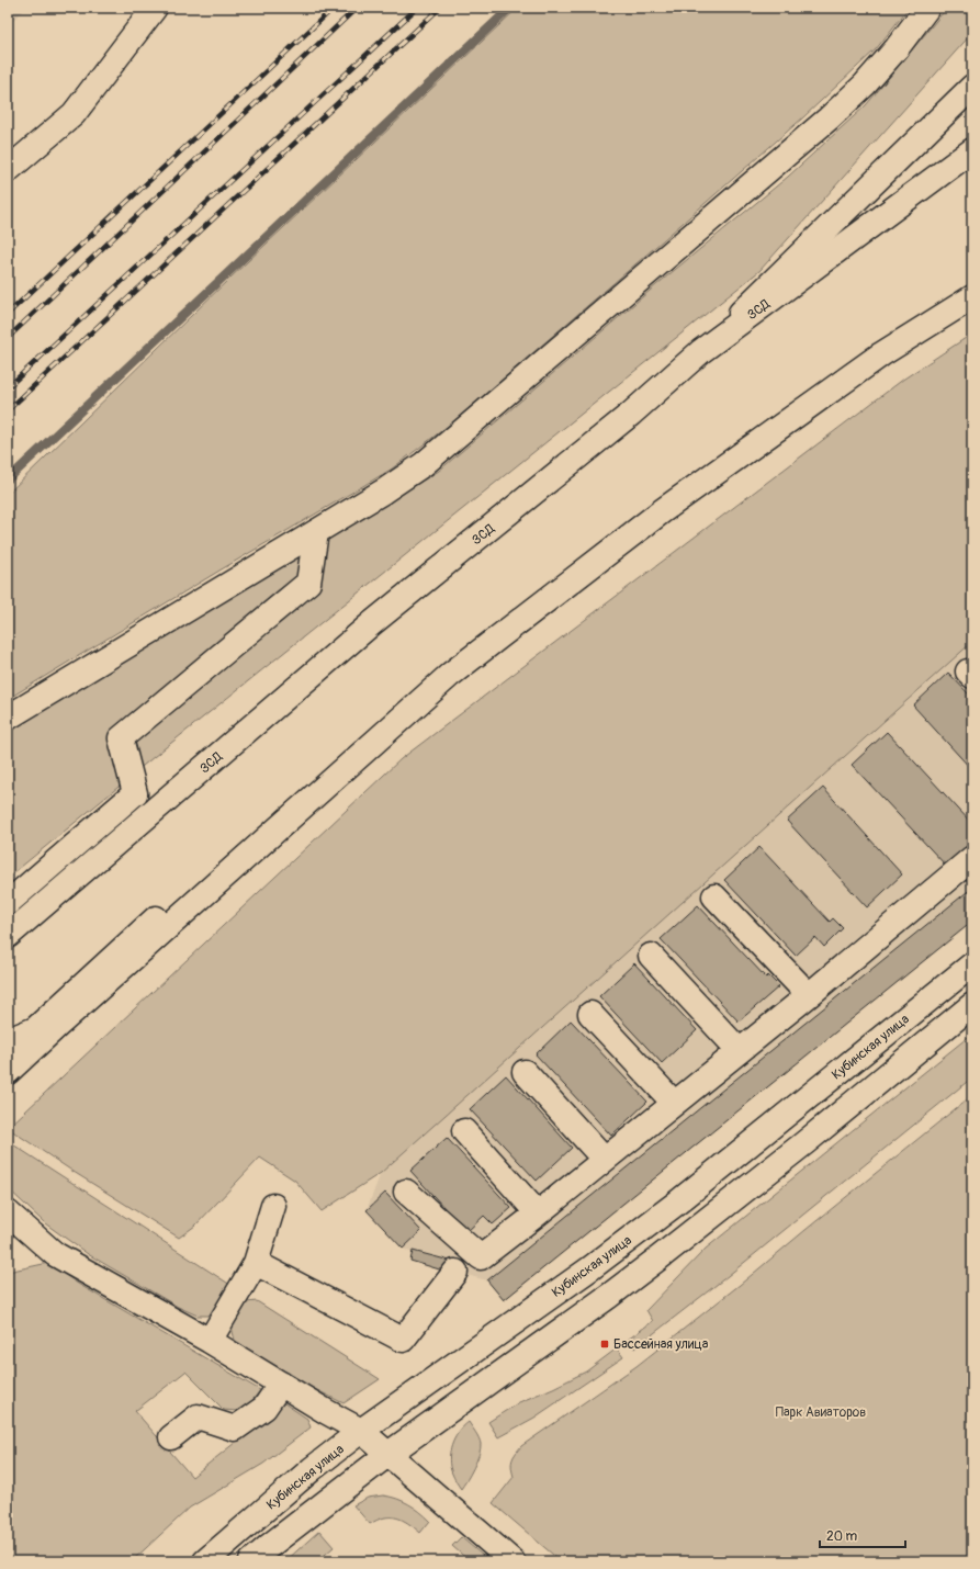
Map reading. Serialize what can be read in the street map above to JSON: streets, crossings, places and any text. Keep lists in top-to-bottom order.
{
  "streets": {
    "main road": ["ЗСД", "Кубинская улица"]
  },
  "parks": ["Парк Авиаторов"],
  "places": {
    "transit": ["Бассейная улица"]
  },
  "scale_bar": "20 m"
}
